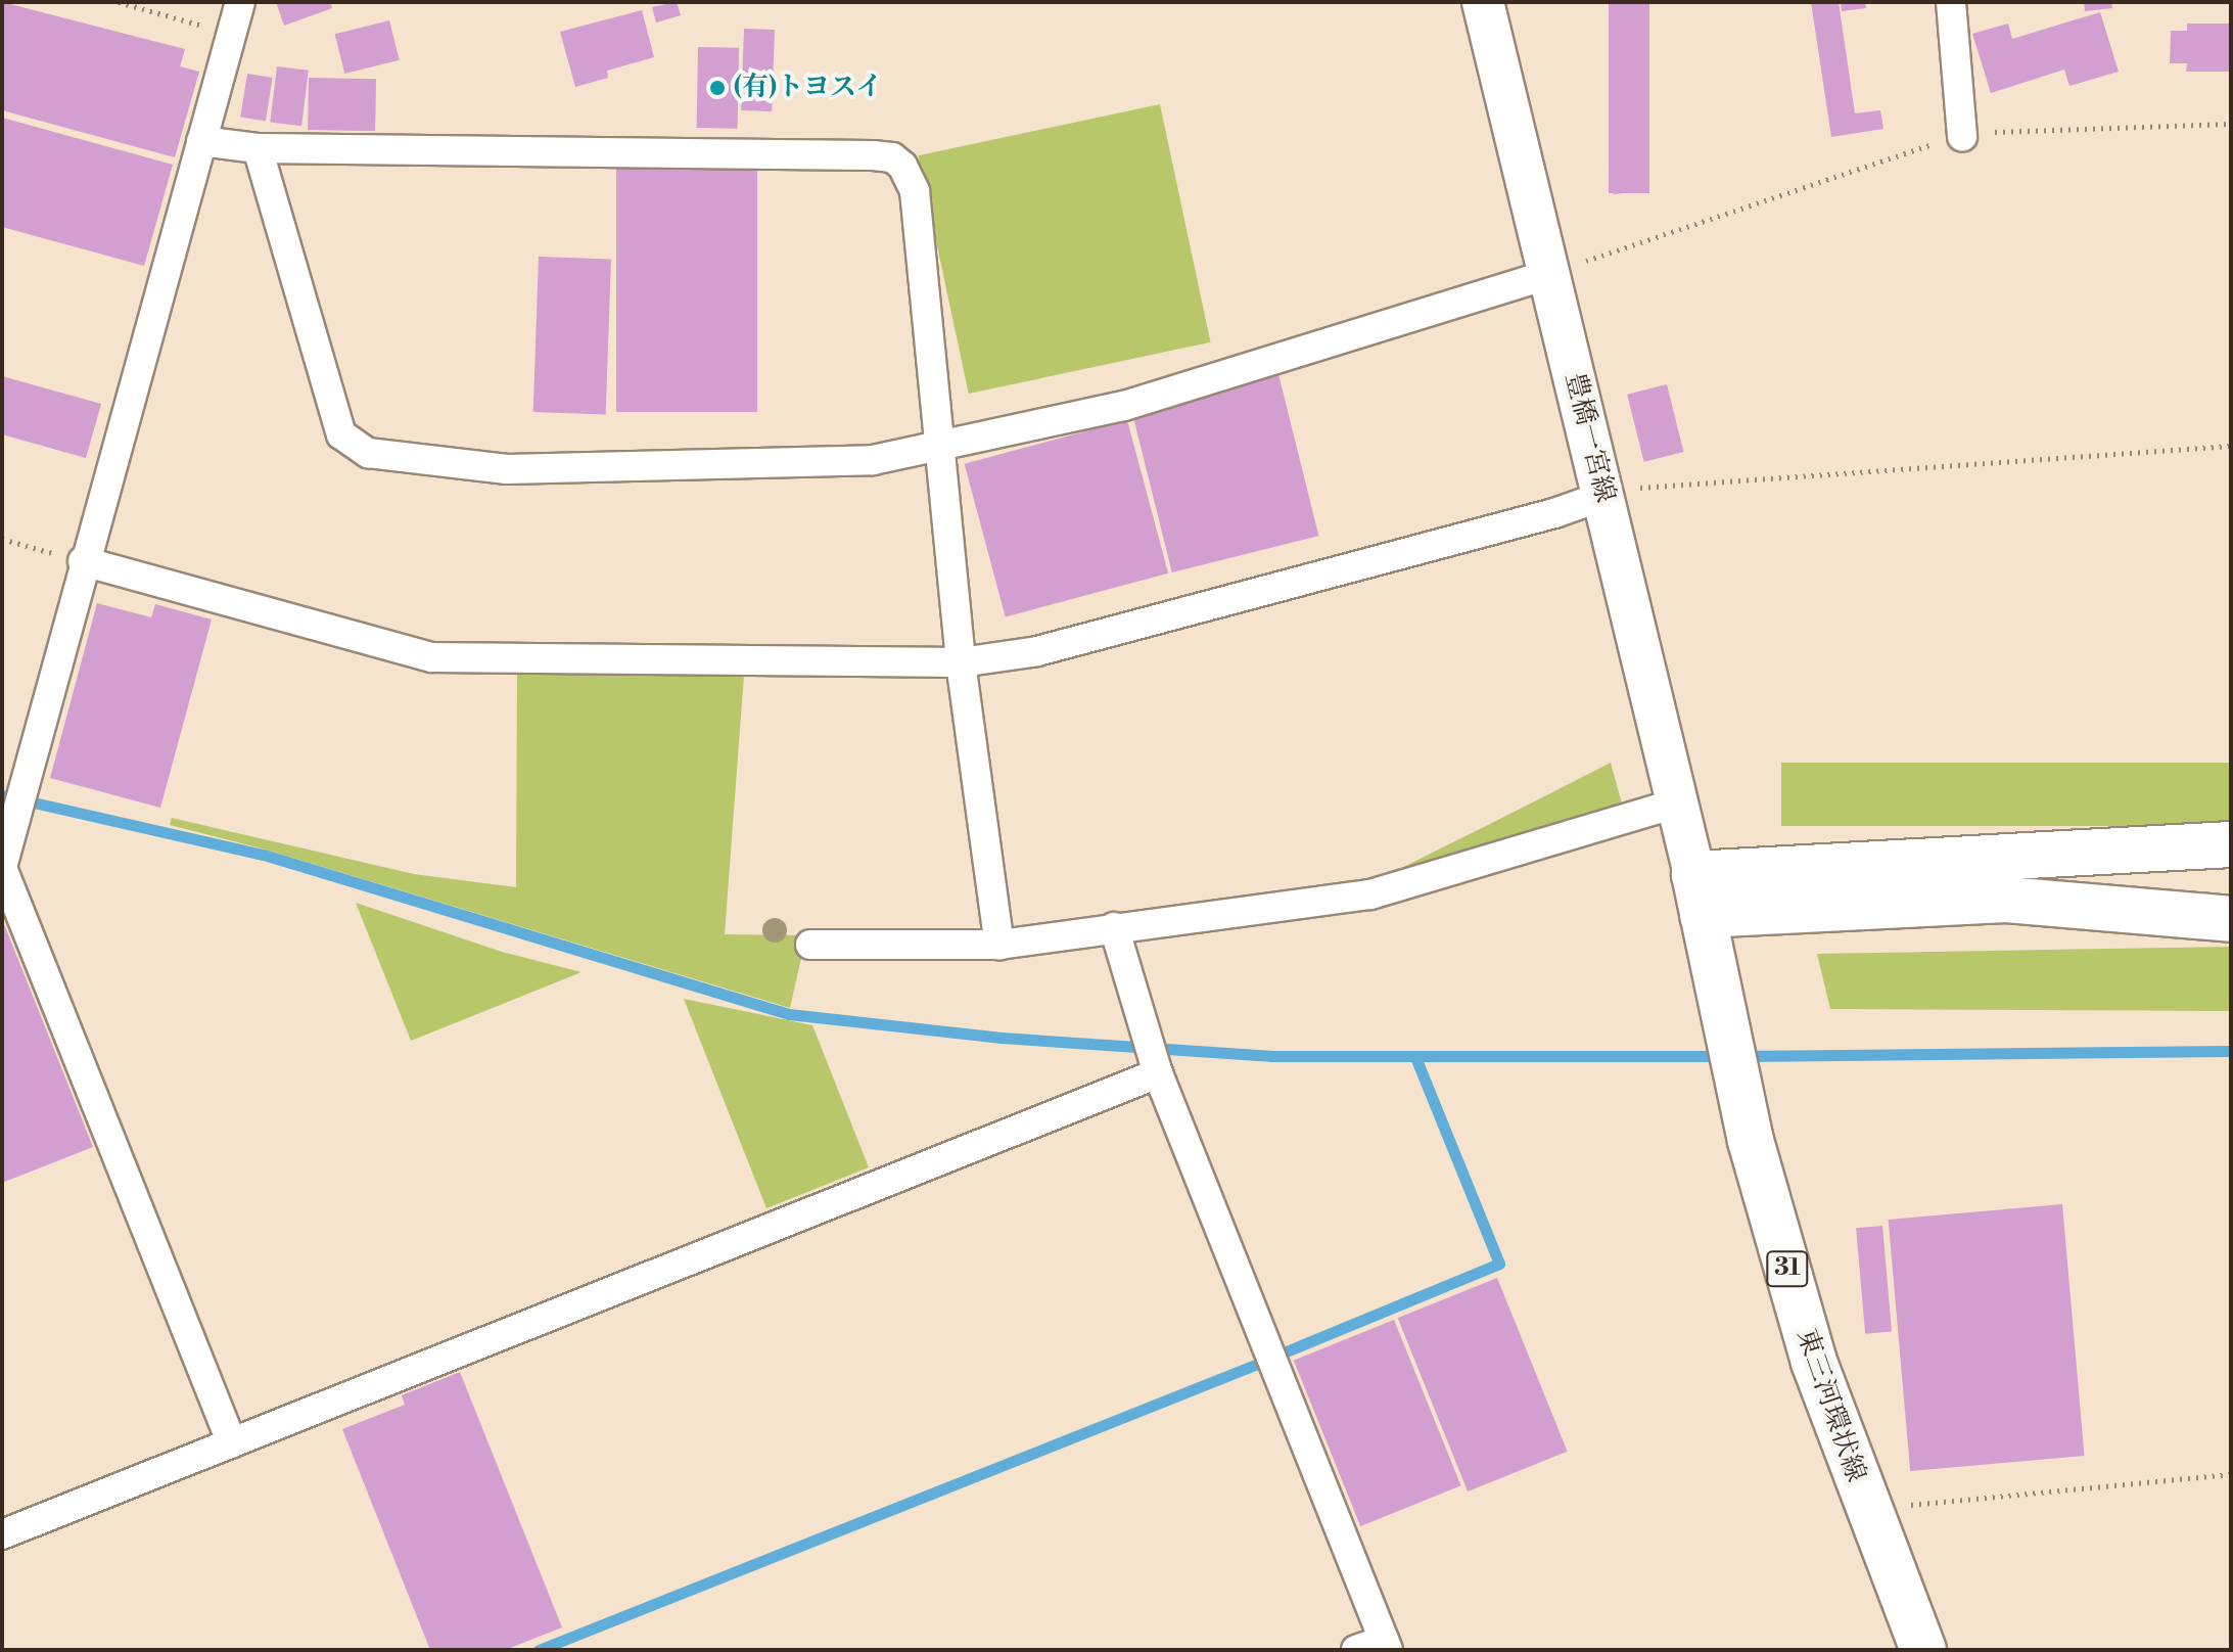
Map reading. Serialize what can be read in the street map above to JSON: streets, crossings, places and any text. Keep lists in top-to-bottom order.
{
  "streets": {
    "main road": ["豊橋一宮線", "31", "東三河環状線"]
  },
  "crossings": [
    ["豊橋一宮線", "東三河環状線"]
  ],
  "places": ["(有)トヨスイ"]
}
